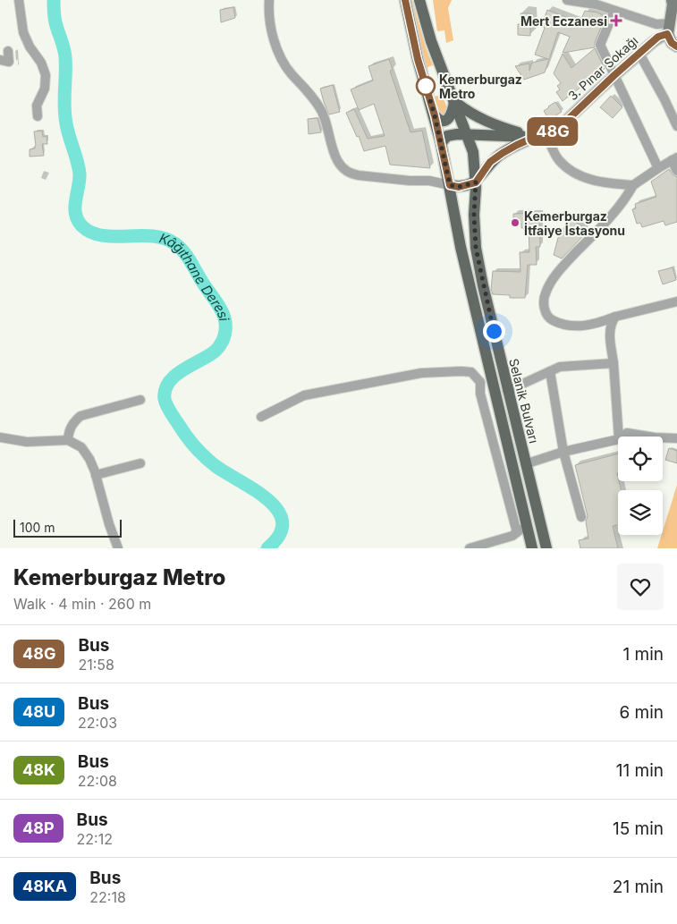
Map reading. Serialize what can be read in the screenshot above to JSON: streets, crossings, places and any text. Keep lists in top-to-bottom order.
{
  "streets": {
    "main road": ["Selanik Bulvarı"],
    "street": ["3. Pınar Sokağı"]
  },
  "water": ["Kâğıthane Deresi"],
  "places": {
    "health": ["Mert Eczanesi"],
    "other": ["Kemerburgaz Metro", "Kemerburgaz İtfaiye İstasyonu"]
  },
  "lines": ["bus line 48G"],
  "scale_bar": "100 m",
  "page": {
    "on_map": "48G",
    "scale": "100 m",
    "heading": ["Kemerburgaz Metro", "Walk · 4 min · 260 m"],
    "list": [
      {
        "mark": "48G",
        "name": "Bus",
        "note": "21:58",
        "value": "1 min"
      },
      {
        "mark": "48U",
        "name": "Bus",
        "note": "22:03",
        "value": "6 min"
      },
      {
        "mark": "48K",
        "name": "Bus",
        "note": "22:08",
        "value": "11 min"
      },
      {
        "mark": "48P",
        "name": "Bus",
        "note": "22:12",
        "value": "15 min"
      },
      {
        "mark": "48KA",
        "name": "Bus",
        "note": "22:18",
        "value": "21 min"
      }
    ]
  }
}
